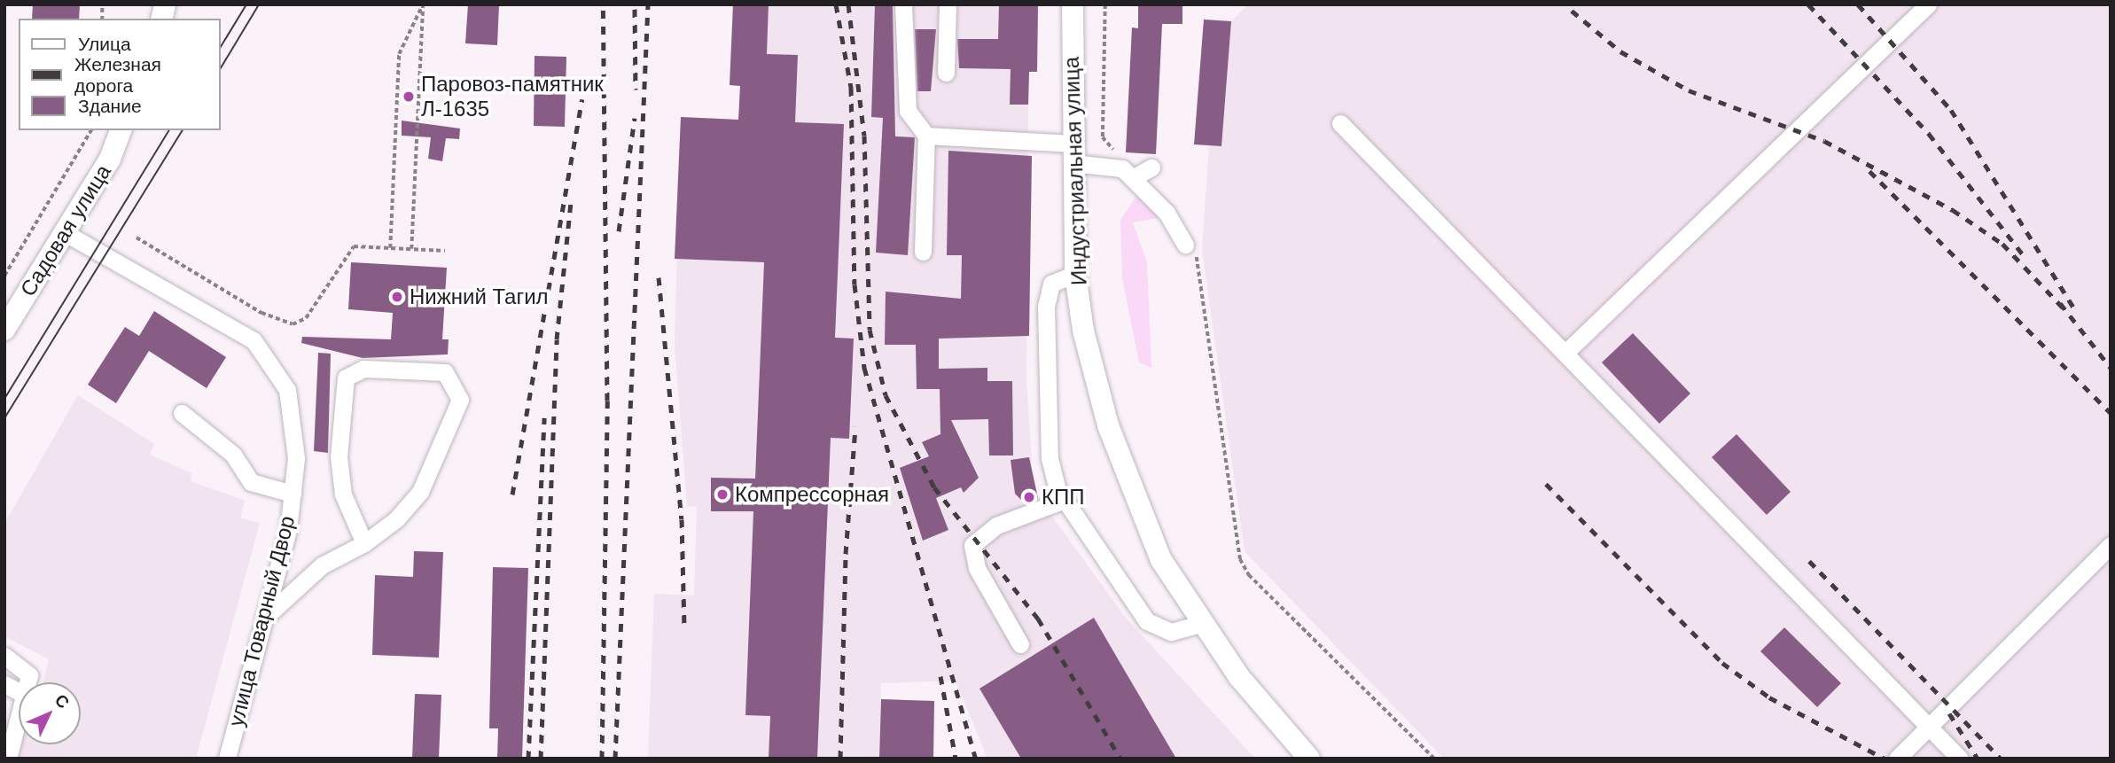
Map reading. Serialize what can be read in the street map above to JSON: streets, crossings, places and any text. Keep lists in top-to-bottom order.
{
  "streets": {
    "main road": ["Индустриальная улица", "Садовая улица"],
    "street": ["улица Товарный Двор"]
  },
  "crossings": [
    ["Садовая улица", "улица Товарный Двор"]
  ],
  "places": [
    "Паровоз-памятник Л-1635",
    "Нижний Тагил",
    "Компрессорная",
    "КПП"
  ],
  "legend": ["Улица", "Железная дорога", "Здание"],
  "north": "top right"
}
